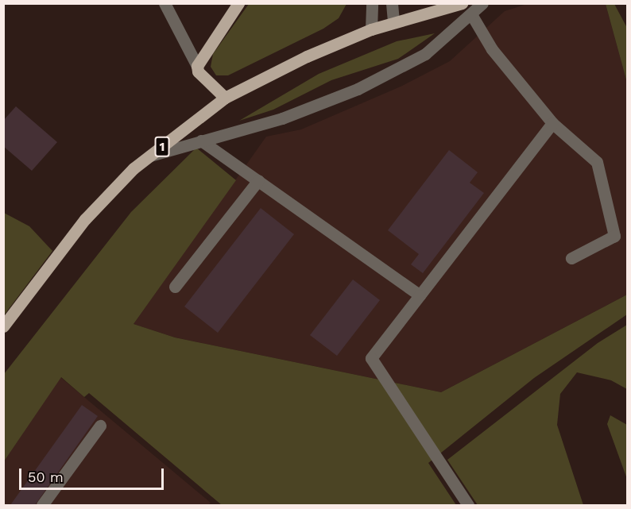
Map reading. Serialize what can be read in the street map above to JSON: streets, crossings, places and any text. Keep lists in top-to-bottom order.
{
  "streets": {
    "main road": ["1"]
  },
  "scale_bar": "50 m"
}
